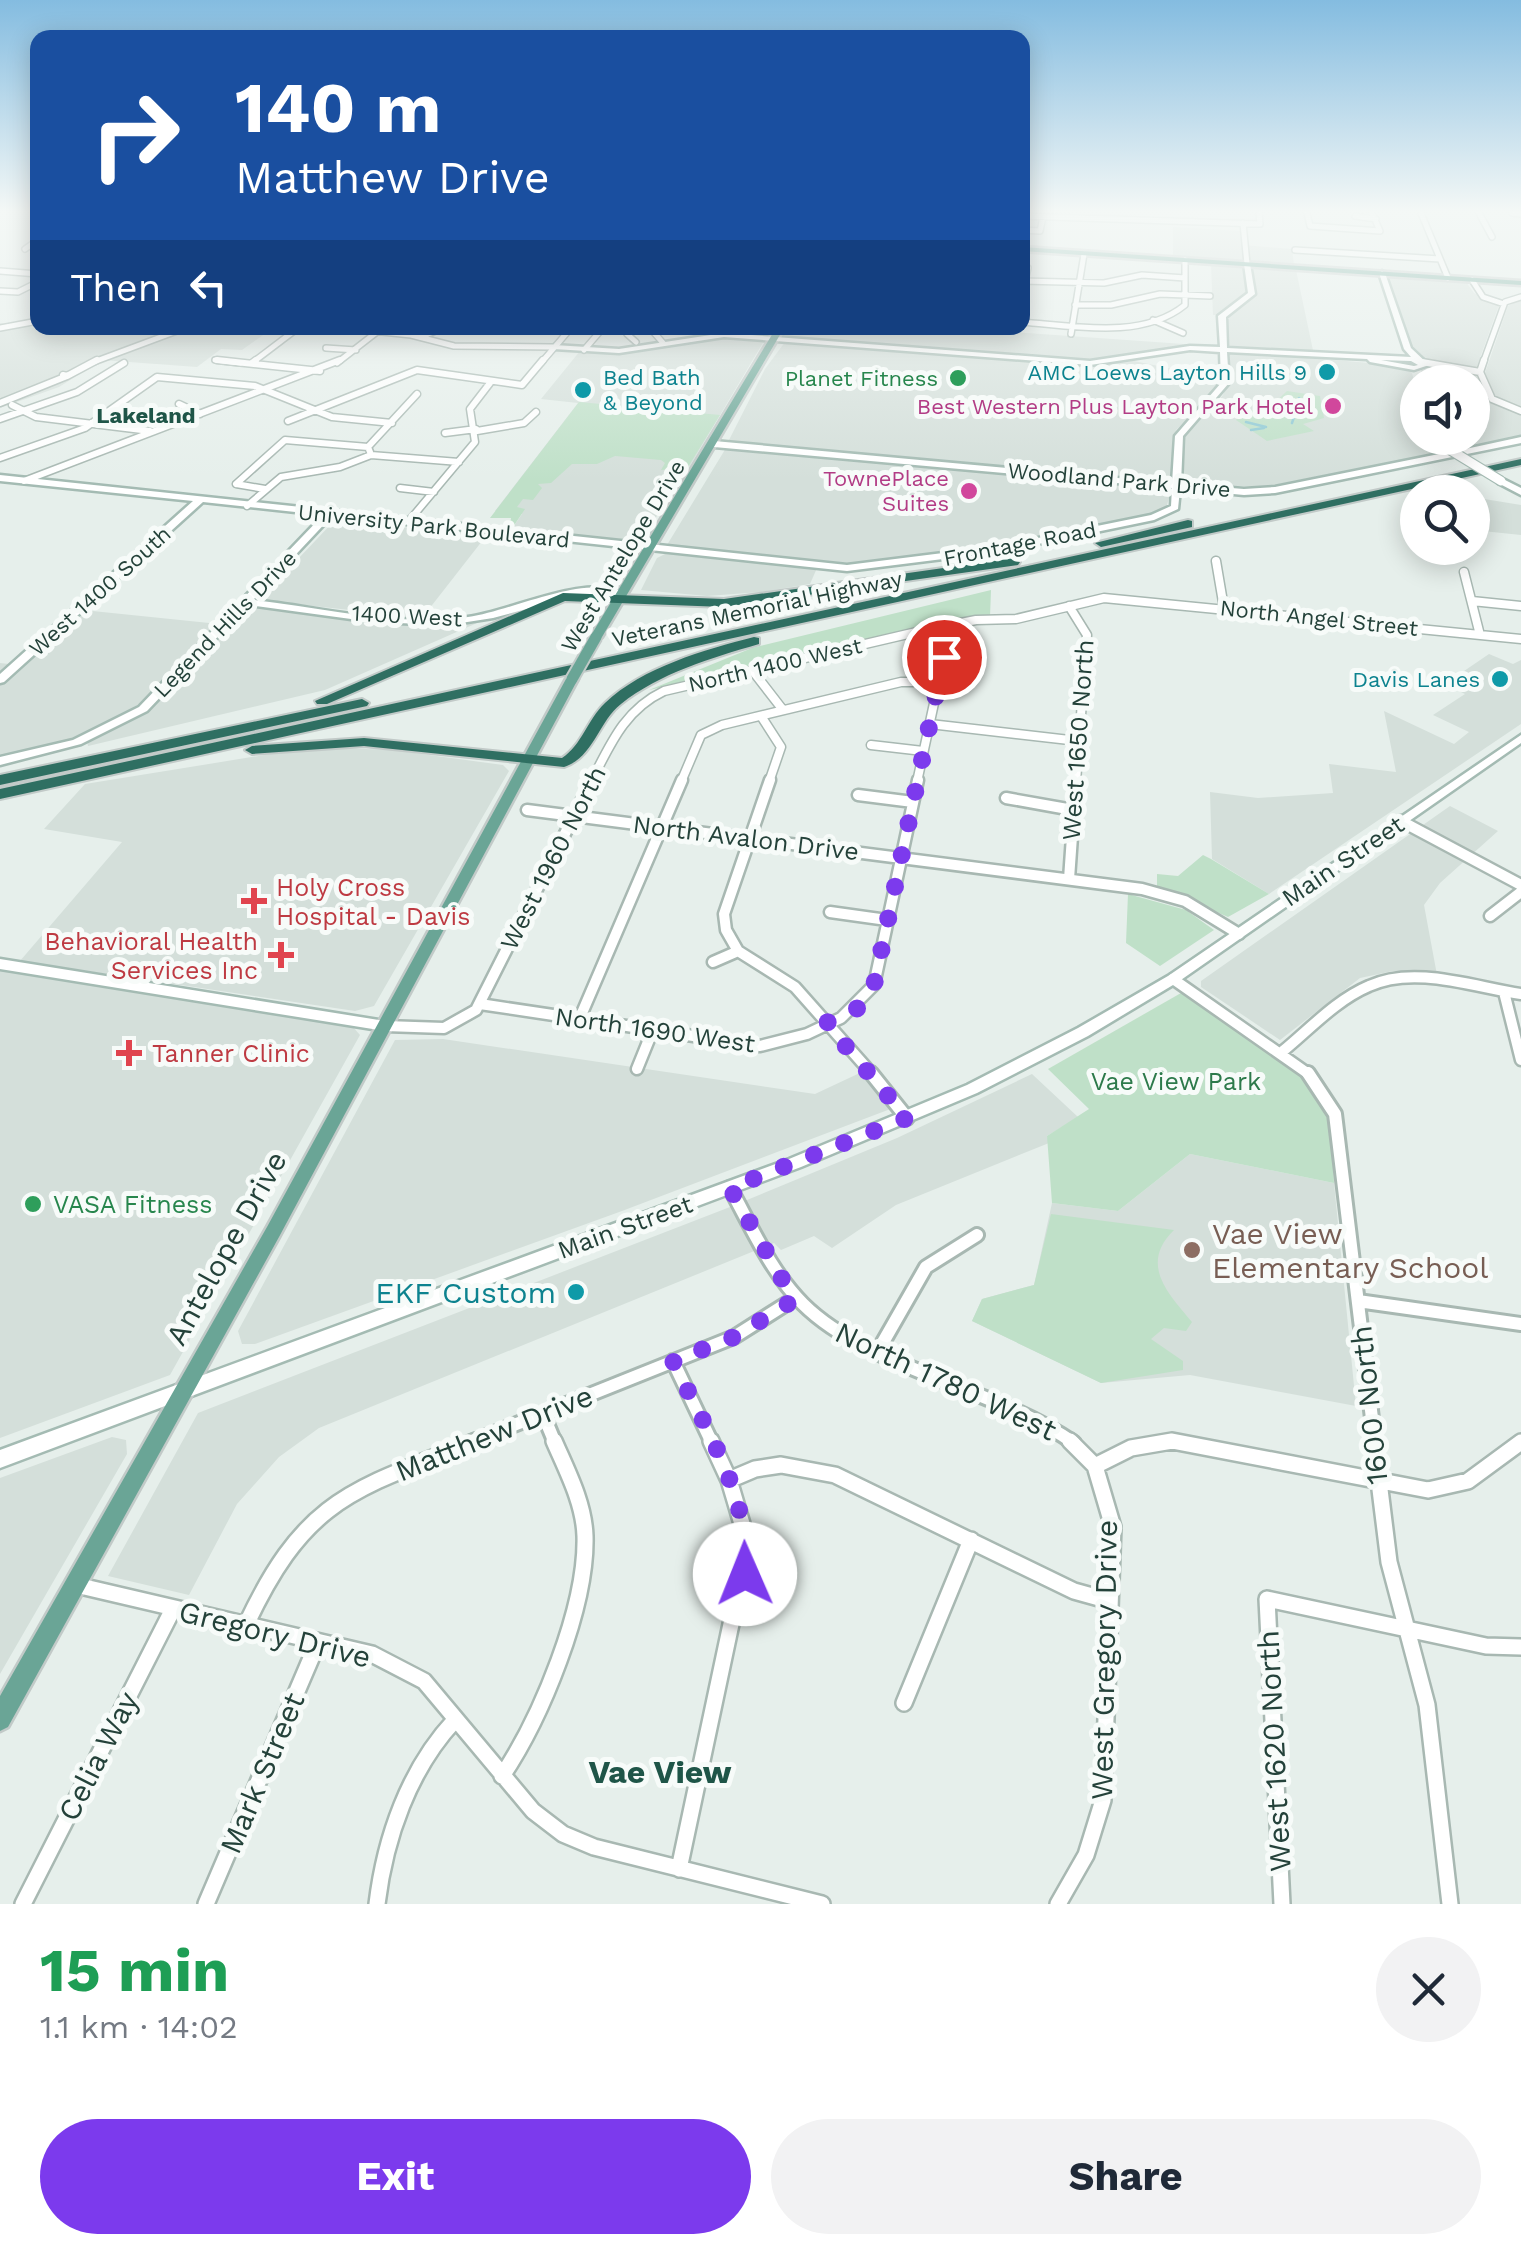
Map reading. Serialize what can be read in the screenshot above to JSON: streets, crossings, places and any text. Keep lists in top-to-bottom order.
{
  "streets": {
    "highway": ["Veterans Memorial Highway"],
    "main road": ["West Antelope Drive", "Antelope Drive"],
    "street": [
      "Woodland Park Drive",
      "University Park Boulevard",
      "Frontage Road",
      "West 1400 South",
      "1400 West",
      "North Angel Street",
      "Legend Hills Drive",
      "North 1400 West",
      "West 1650 North",
      "North Avalon Drive",
      "West 1960 North",
      "Main Street",
      "North 1690 West",
      "North 1780 West",
      "1600 North",
      "Matthew Drive",
      "Gregory Drive",
      "West Gregory Drive",
      "West 1620 North",
      "Celia Way",
      "Mark Street"
    ]
  },
  "crossings": [
    ["Woodland Park Drive", "Frontage Road"],
    ["Woodland Park Drive", "West Antelope Drive"],
    ["University Park Boulevard", "Frontage Road"],
    ["University Park Boulevard", "West Antelope Drive"],
    ["University Park Boulevard", "West 1400 South"],
    ["University Park Boulevard", "Legend Hills Drive"],
    ["West Antelope Drive", "1400 West"],
    ["West Antelope Drive", "Antelope Drive"],
    ["1400 West", "Legend Hills Drive"],
    ["North Angel Street", "North 1400 West"],
    ["North 1400 West", "West 1650 North"],
    ["North 1400 West", "West 1960 North"],
    ["North 1400 West", "North 1690 West"],
    ["West 1650 North", "North Avalon Drive"],
    ["North Avalon Drive", "West 1960 North"],
    ["North Avalon Drive", "Main Street"],
    ["North Avalon Drive", "North 1690 West"],
    ["West 1960 North", "North 1690 West"],
    ["Main Street", "Antelope Drive"],
    ["Main Street", "1600 North"],
    ["Antelope Drive", "Gregory Drive"],
    ["North 1780 West", "Matthew Drive"],
    ["North 1780 West", "West Gregory Drive"],
    ["1600 North", "West 1620 North"],
    ["Matthew Drive", "Gregory Drive"],
    ["Gregory Drive", "Celia Way"],
    ["Gregory Drive", "Mark Street"]
  ],
  "districts": ["Lakeland", "Vae View"],
  "parks": ["Vae View Park"],
  "places": {
    "other": [
      "AMC Loews Layton Hills 9",
      "Planet Fitness",
      "Bed Bath & Beyond",
      "Best Western Plus Layton Park Hotel",
      "TownePlace Suites",
      "Davis Lanes",
      "VASA Fitness",
      "Vae View Elementary School",
      "EKF Custom"
    ],
    "health": ["Holy Cross Hospital - Davis", "Behavioral Health Services Inc", "Tanner Clinic"]
  },
  "page": {
    "turn": ["140 m", "Matthew Drive"],
    "then": "Then",
    "heading": ["15 min", "1.1 km · 14:02"],
    "buttons": ["Exit", "Share"]
  }
}
